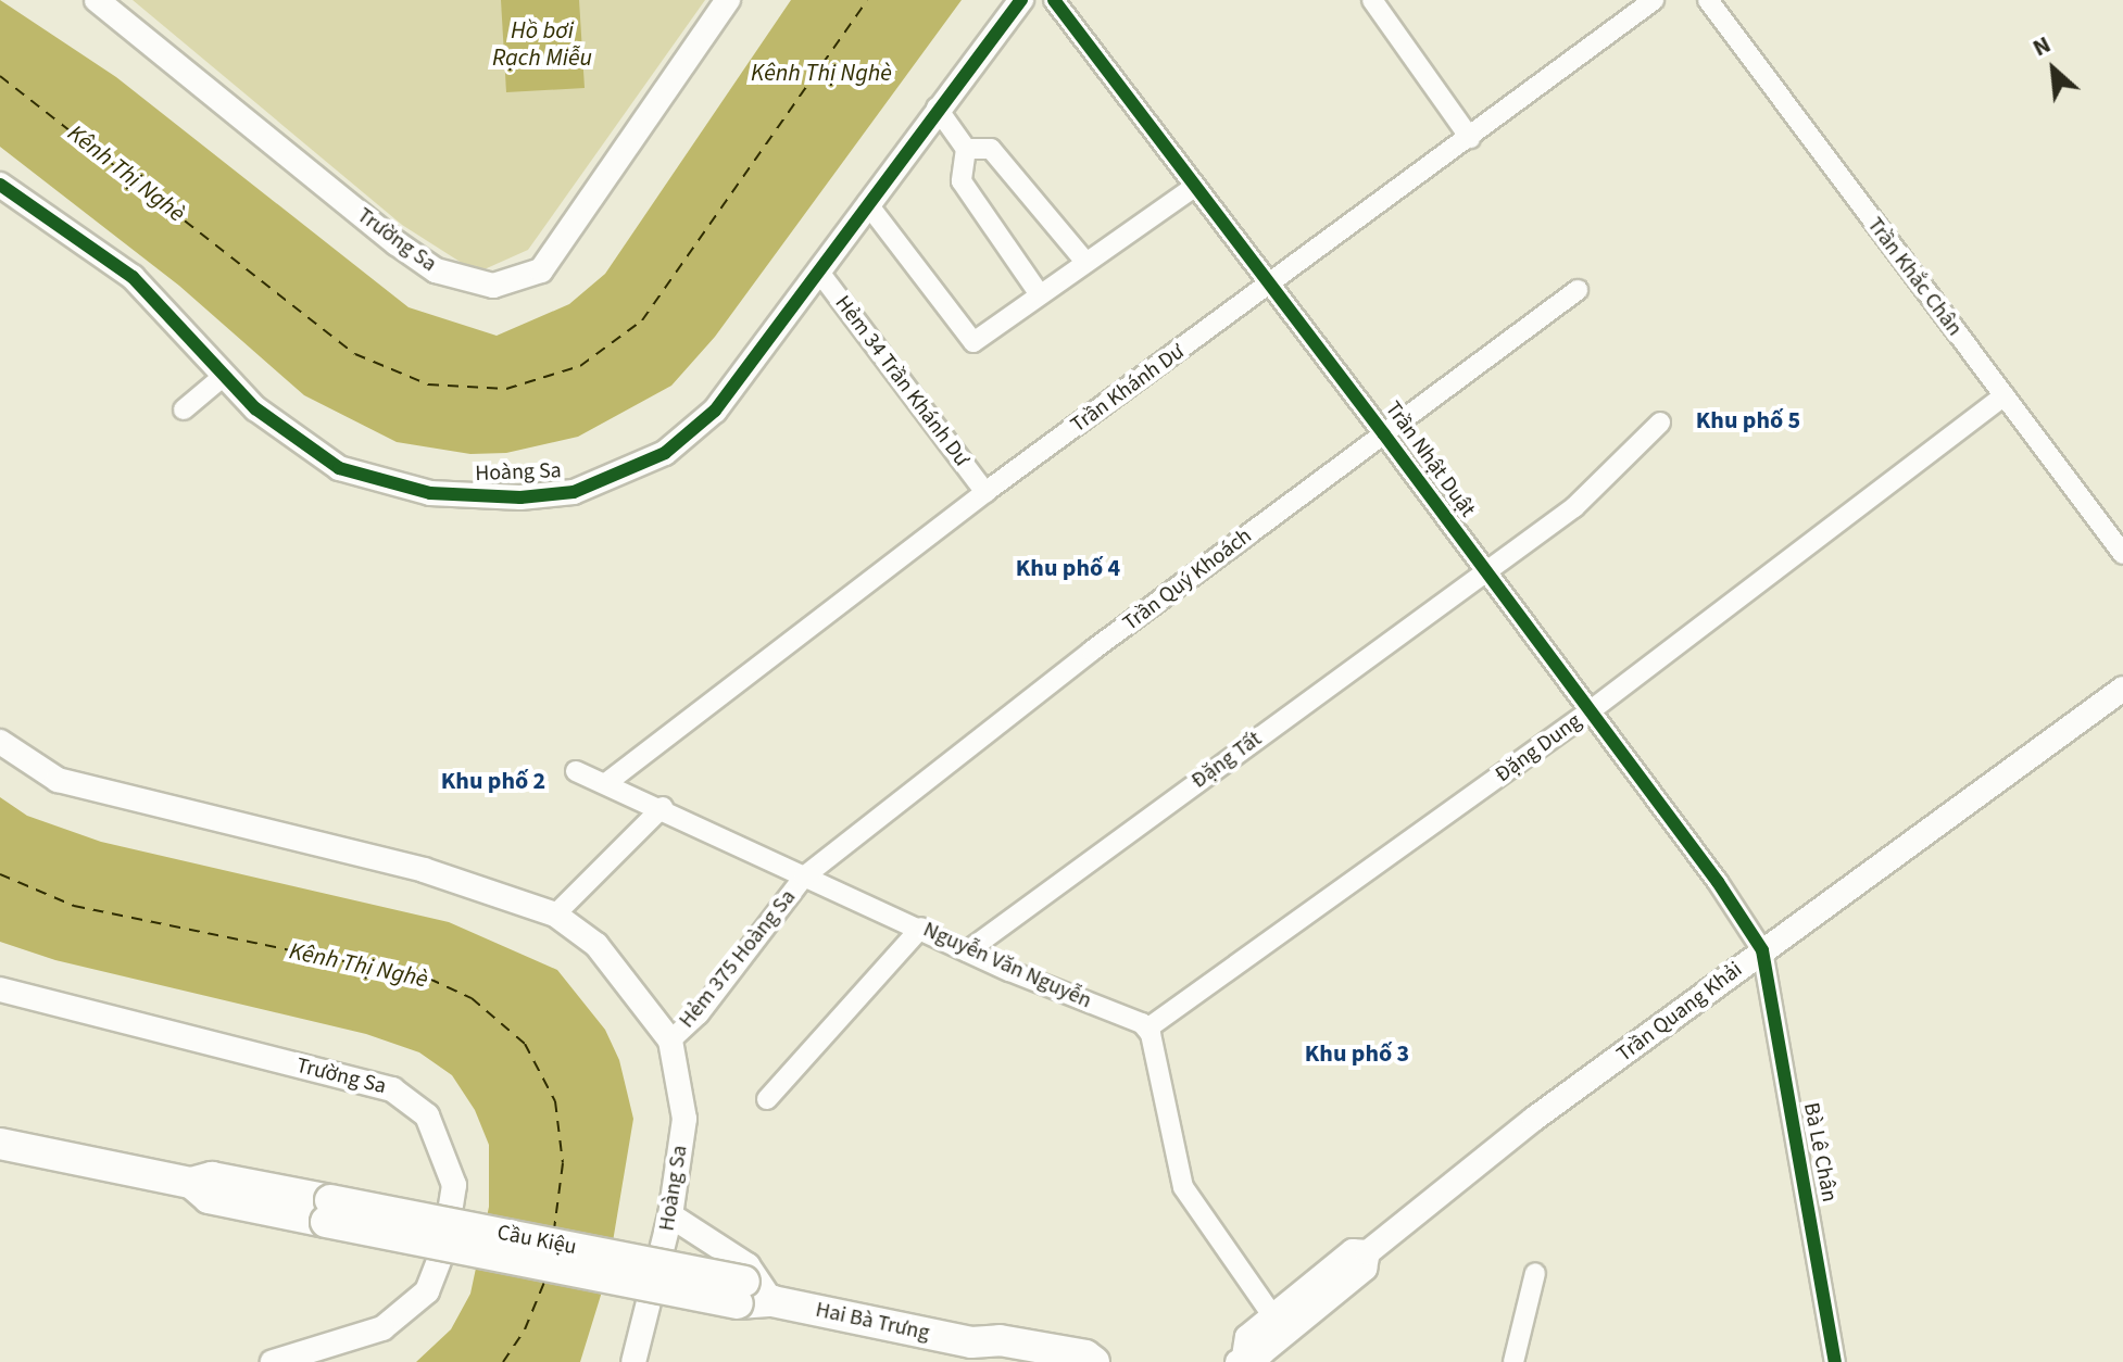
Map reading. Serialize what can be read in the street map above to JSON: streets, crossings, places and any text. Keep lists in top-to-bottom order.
{
  "streets": {
    "main road": ["Cầu Kiệu", "Hai Bà Trưng"],
    "street": [
      "Trường Sa",
      "Trần Khắc Chân",
      "Hẻm 34 Trần Khánh Dư",
      "Trần Khánh Dư",
      "Trần Nhật Duật",
      "Hoàng Sa",
      "Trần Quý Khoách",
      "Đặng Dung",
      "Ðặng Tất",
      "Hẻm 375 Hoàng Sa",
      "Nguyễn Văn Nguyễn",
      "Trần Quang Khải",
      "Bà Lê Chân"
    ]
  },
  "crossings": [
    ["Trần Khắc Chân", "Đặng Dung"],
    ["Hẻm 34 Trần Khánh Dư", "Trần Khánh Dư"],
    ["Hẻm 34 Trần Khánh Dư", "Hoàng Sa"],
    ["Trần Khánh Dư", "Trần Nhật Duật"],
    ["Trần Khánh Dư", "Nguyễn Văn Nguyễn"],
    ["Trần Nhật Duật", "Trần Quý Khoách"],
    ["Trần Nhật Duật", "Đặng Dung"],
    ["Trần Nhật Duật", "Ðặng Tất"],
    ["Trần Nhật Duật", "Trần Quang Khải"],
    ["Trần Nhật Duật", "Bà Lê Chân"],
    ["Hoàng Sa", "Hẻm 375 Hoàng Sa"],
    ["Trần Quý Khoách", "Hẻm 375 Hoàng Sa"],
    ["Trần Quý Khoách", "Nguyễn Văn Nguyễn"],
    ["Đặng Dung", "Nguyễn Văn Nguyễn"],
    ["Ðặng Tất", "Nguyễn Văn Nguyễn"],
    ["Hẻm 375 Hoàng Sa", "Nguyễn Văn Nguyễn"],
    ["Trần Quang Khải", "Bà Lê Chân"],
    ["Cầu Kiệu", "Hai Bà Trưng"]
  ],
  "districts": [
    "Khu phố 5",
    "Khu phố 4",
    "Khu phố 2",
    "Khu phố 3"
  ],
  "water": ["Hồ bơi Rạch Miễu", "Kênh Thị Nghè"],
  "north": "top left"
}
